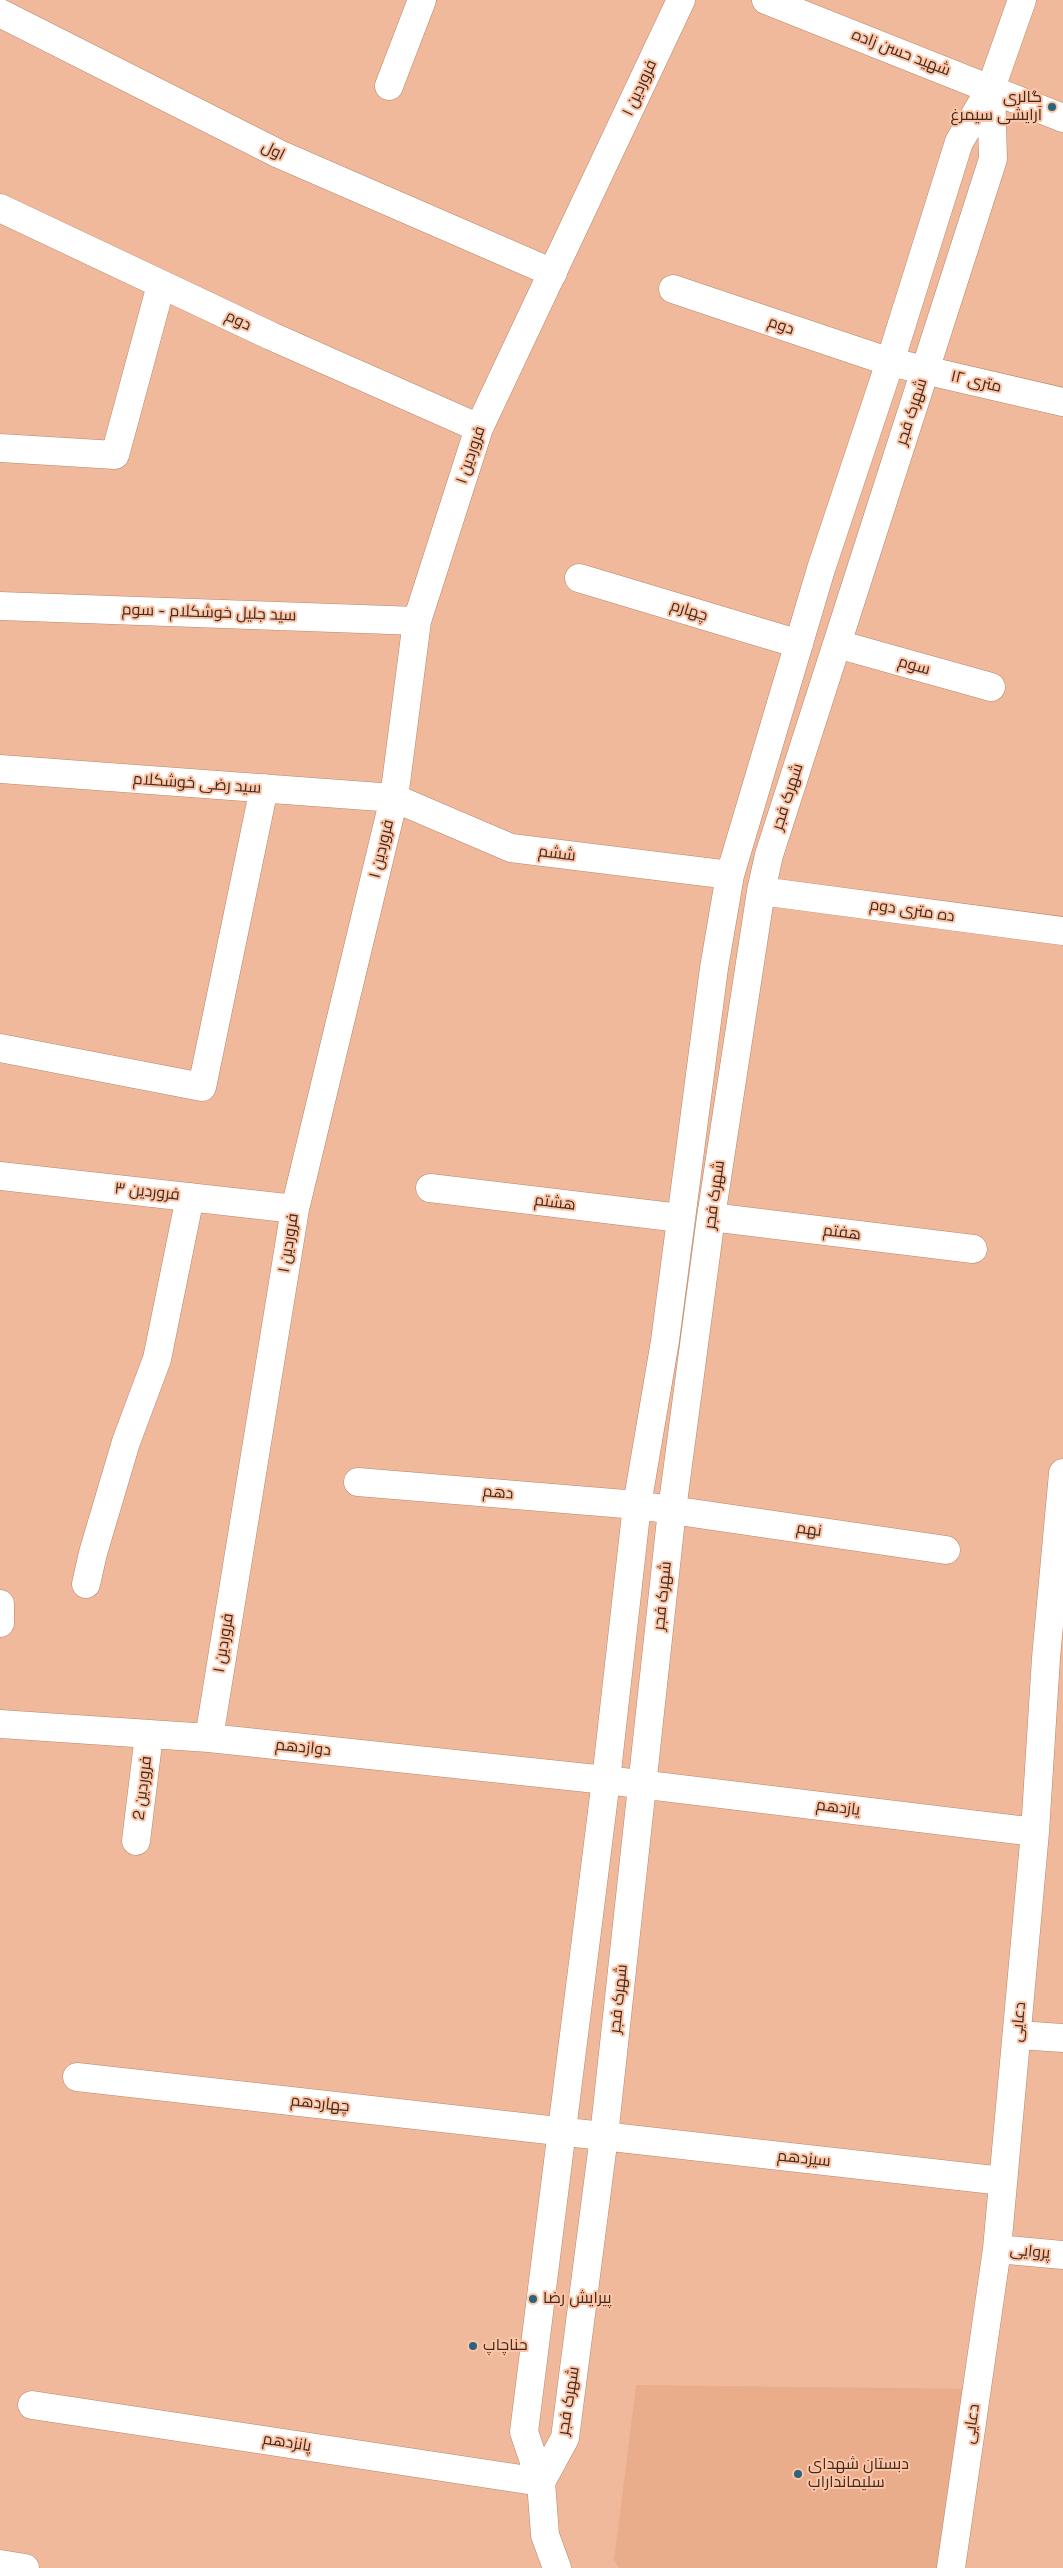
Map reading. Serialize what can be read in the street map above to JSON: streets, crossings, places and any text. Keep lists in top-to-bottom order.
{
  "streets": {
    "street": [
      "شهید حسن زاده",
      "فروردین ۱",
      "اول",
      "دوم",
      "۱۲ متری",
      "شهرک فجر",
      "چهارم",
      "سید جلیل خوشکلام - سوم",
      "سوم",
      "سید رضی خوشکلام",
      "ششم",
      "ده متری دوم",
      "فروردین ۳",
      "هشتم",
      "هفتم",
      "دهم",
      "نهم",
      "دوازدهم",
      "فروردین 2",
      "یازدهم",
      "دعایی",
      "چهاردهم",
      "سیزدهم",
      "پروایی",
      "پانزدهم"
    ]
  },
  "crossings": [
    ["شهید حسن زاده", "شهرک فجر"],
    ["فروردین ۱", "اول"],
    ["فروردین ۱", "دوم"],
    ["فروردین ۱", "سید جلیل خوشکلام - سوم"],
    ["فروردین ۱", "سید رضی خوشکلام"],
    ["فروردین ۱", "ششم"],
    ["فروردین ۱", "فروردین ۳"],
    ["فروردین ۱", "دوازدهم"],
    ["دوم", "۱۲ متری"],
    ["دوم", "شهرک فجر"],
    ["۱۲ متری", "شهرک فجر"],
    ["شهرک فجر", "چهارم"],
    ["شهرک فجر", "سوم"],
    ["شهرک فجر", "ششم"],
    ["شهرک فجر", "ده متری دوم"],
    ["شهرک فجر", "هشتم"],
    ["شهرک فجر", "هفتم"],
    ["شهرک فجر", "دهم"],
    ["شهرک فجر", "نهم"],
    ["شهرک فجر", "دوازدهم"],
    ["شهرک فجر", "یازدهم"],
    ["شهرک فجر", "چهاردهم"],
    ["شهرک فجر", "سیزدهم"],
    ["شهرک فجر", "پانزدهم"],
    ["سید رضی خوشکلام", "ششم"],
    ["دهم", "نهم"],
    ["دوازدهم", "فروردین 2"],
    ["دوازدهم", "یازدهم"],
    ["یازدهم", "دعایی"],
    ["دعایی", "سیزدهم"],
    ["دعایی", "پروایی"],
    ["چهاردهم", "سیزدهم"]
  ],
  "places": [
    "گالری آرایشی سیمرغ",
    "پیرایش رضا",
    "حناچاپ",
    "دبستان شهدای سلیمانداراب"
  ]
}
